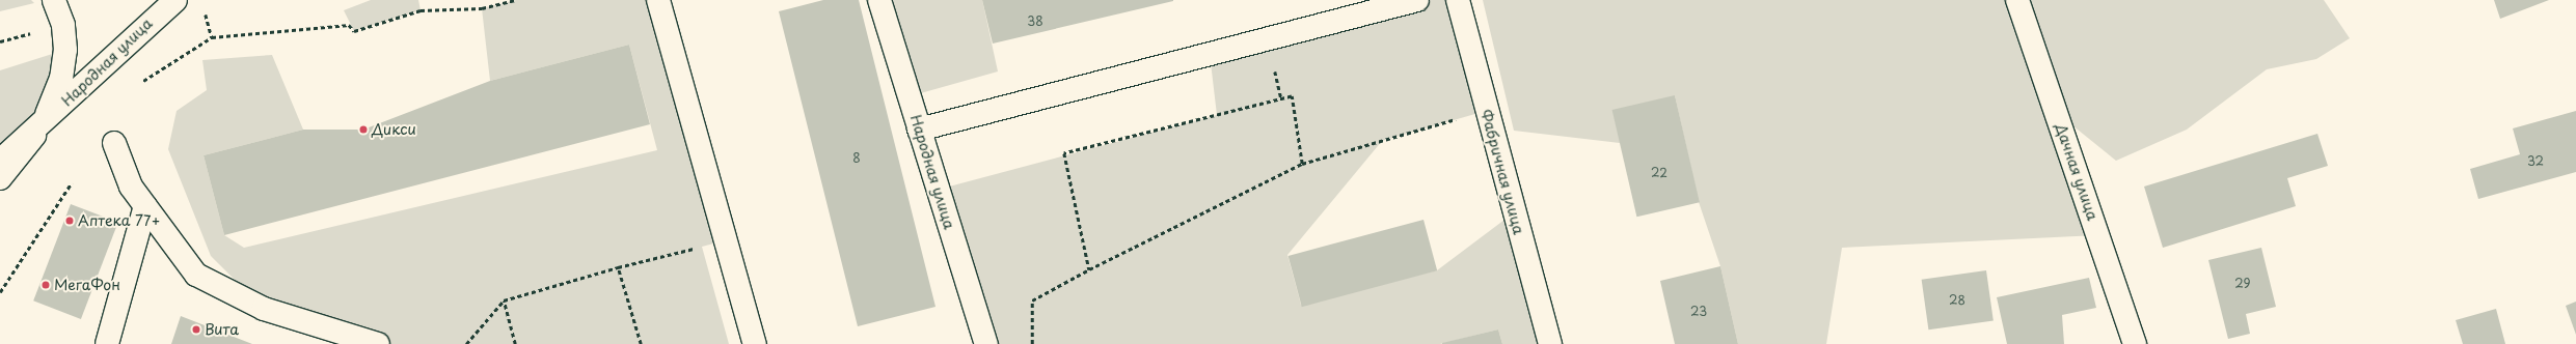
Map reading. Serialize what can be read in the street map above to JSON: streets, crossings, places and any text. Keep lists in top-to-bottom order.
{
  "streets": {
    "street": ["Народная улица", "Фабричная улица", "Дачная улица"]
  },
  "places": [
    "Дикси",
    "Аптека 77+",
    "МегаФон",
    "Вита"
  ],
  "house_numbers": [
    "38",
    "8",
    "32",
    "22",
    "29",
    "28",
    "23"
  ]
}
